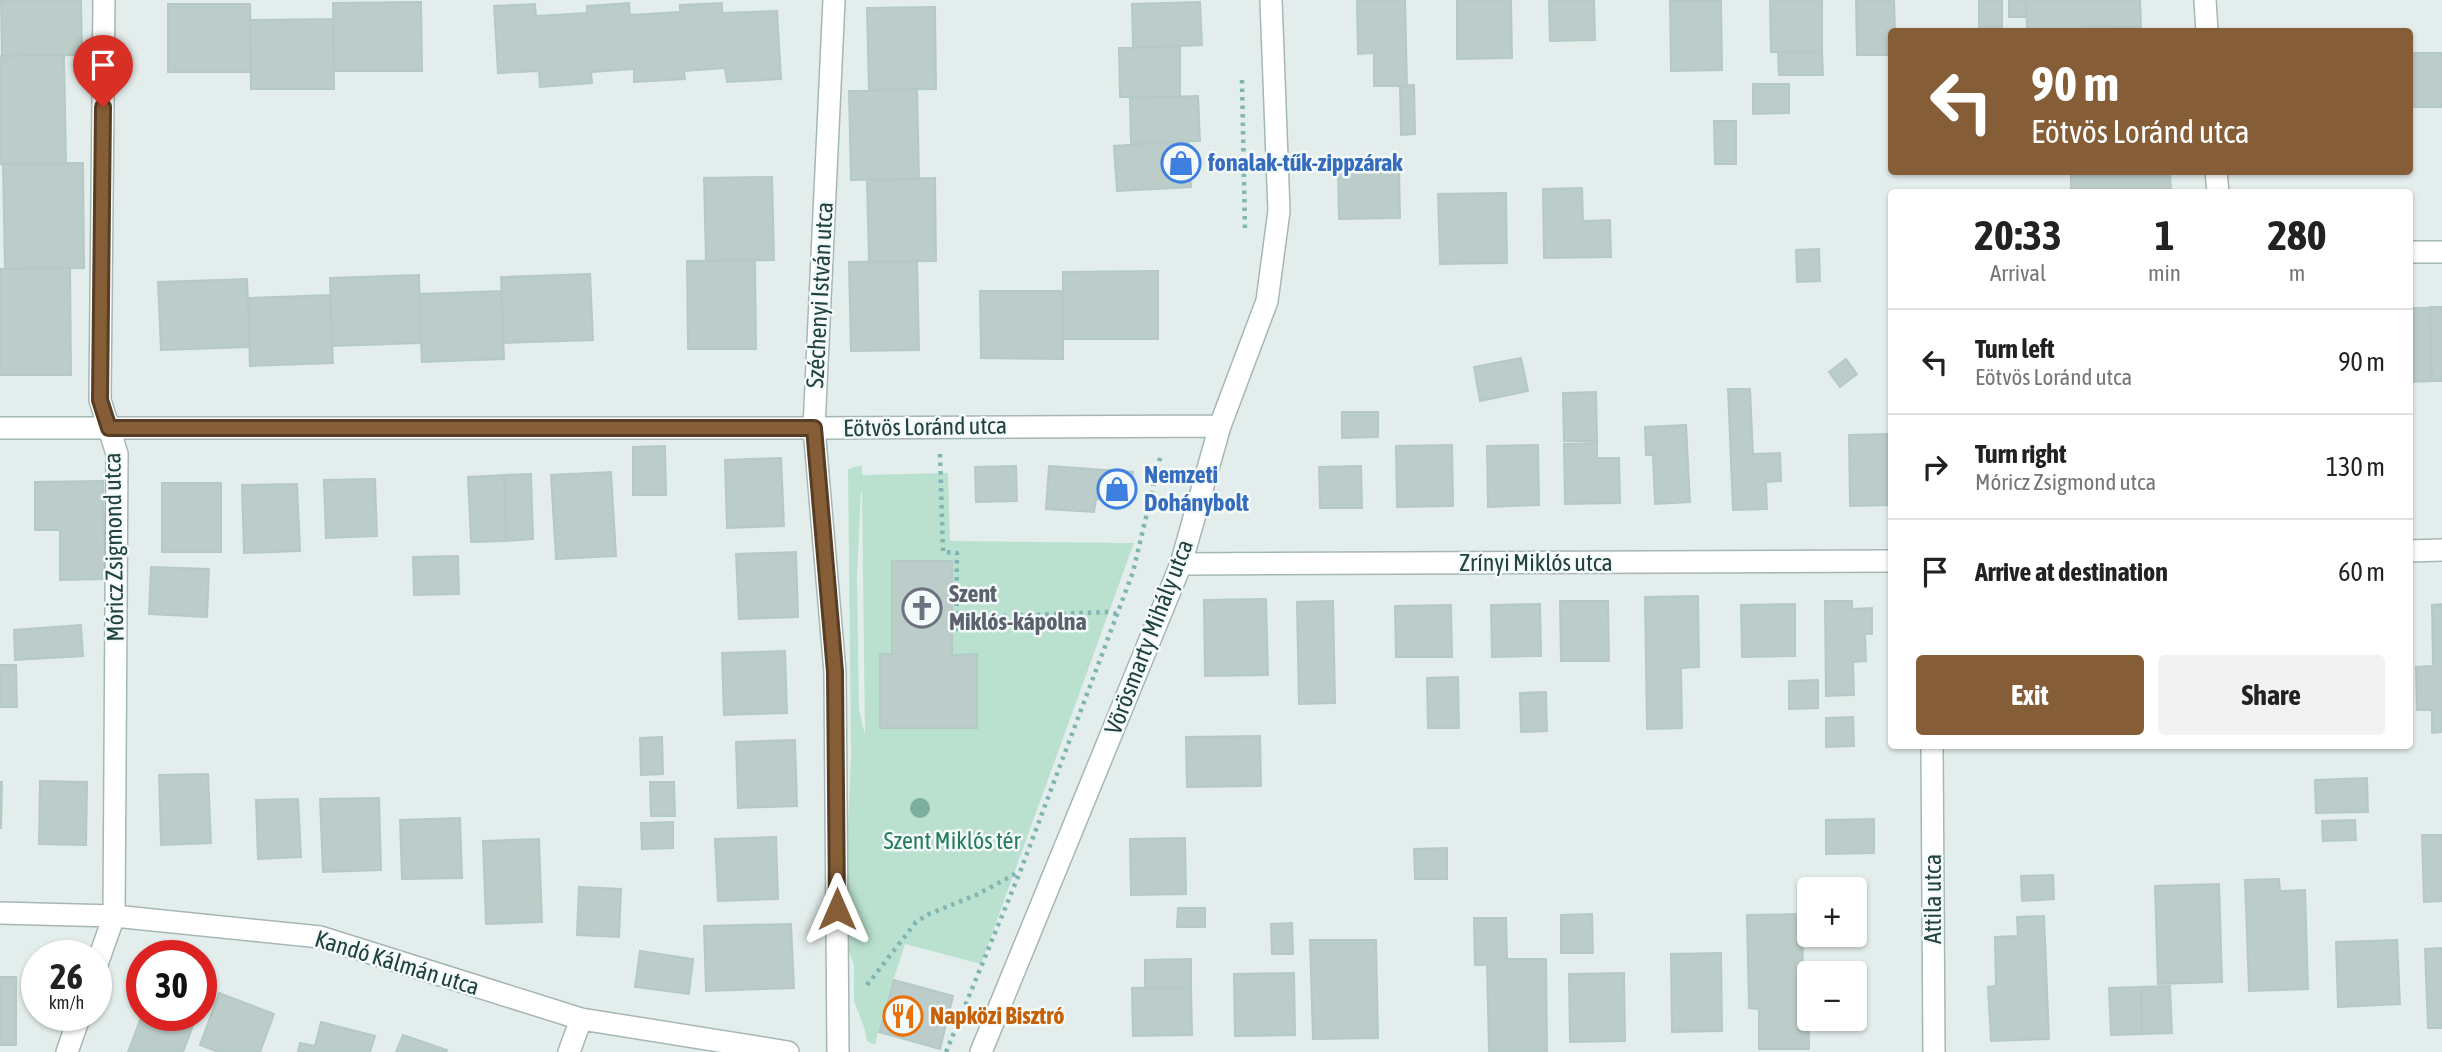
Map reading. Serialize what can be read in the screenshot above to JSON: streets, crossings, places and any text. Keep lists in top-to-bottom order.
{
  "streets": {
    "street": [
      "Széchenyi István utca",
      "Eötvös Loránd utca",
      "Móricz Zsigmond utca",
      "Zrínyi Miklós utca",
      "Vörösmarty Mihály utca",
      "Attila utca",
      "Kandó Kálmán utca"
    ]
  },
  "crossings": [
    ["Széchenyi István utca", "Eötvös Loránd utca"],
    ["Eötvös Loránd utca", "Móricz Zsigmond utca"],
    ["Eötvös Loránd utca", "Vörösmarty Mihály utca"],
    ["Móricz Zsigmond utca", "Kandó Kálmán utca"],
    ["Zrínyi Miklós utca", "Vörösmarty Mihály utca"]
  ],
  "parks": ["Szent Miklós tér"],
  "places": {
    "shop": ["fonalak-tűk-zippzárak", "Nemzeti Dohánybolt"],
    "church": ["Szent Miklós-kápolna"],
    "restaurant": ["Napközi Bisztró"]
  },
  "page": {
    "turn": ["90 m", "Eötvös Loránd utca"],
    "eta": [
      "20:33",
      "Arrival",
      "1",
      "min",
      "280",
      "m"
    ],
    "list": [
      {
        "name": "Turn left",
        "note": "Eötvös Loránd utca",
        "value": "90 m"
      },
      {
        "name": "Turn right",
        "note": "Móricz Zsigmond utca",
        "value": "130 m"
      },
      {
        "name": "Arrive at destination",
        "value": "60 m"
      }
    ],
    "buttons": ["Exit", "Share"],
    "map_buttons": ["+", "−"],
    "speed": "26 km/h",
    "limit": "30"
  }
}
